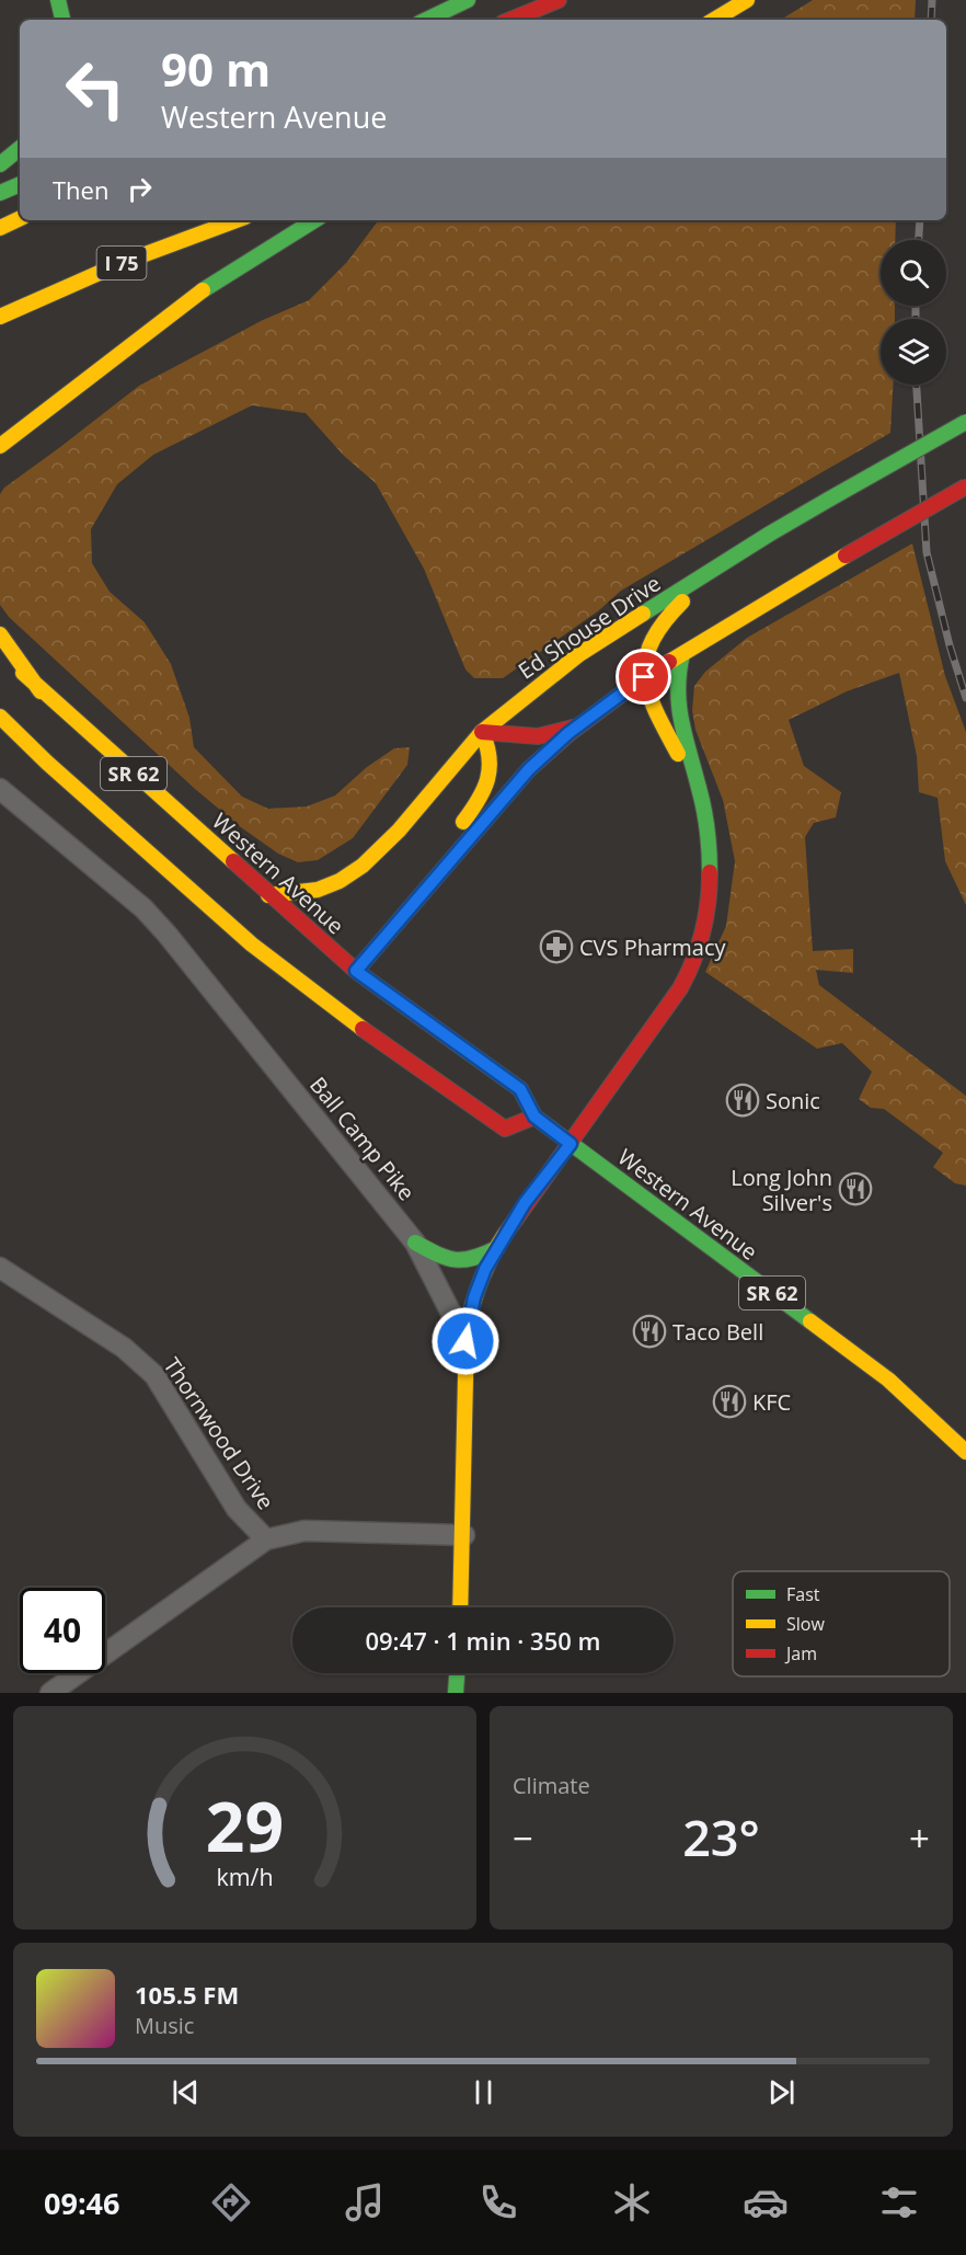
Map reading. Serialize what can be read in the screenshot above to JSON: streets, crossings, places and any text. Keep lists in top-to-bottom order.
{
  "streets": {
    "main road": [
      "I 75",
      "Ed Shouse Drive",
      "SR 62",
      "Western Avenue",
      "Ball Camp Pike"
    ],
    "street": ["Thornwood Drive"]
  },
  "crossings": [
    ["Ed Shouse Drive", "Western Avenue"]
  ],
  "places": {
    "pharmacy": ["CVS Pharmacy"],
    "restaurant": [
      "Sonic",
      "Long John Silver's",
      "Taco Bell",
      "KFC"
    ]
  },
  "legend": ["Fast", "Slow", "Jam"],
  "page": {
    "turn": ["90 m", "Western Avenue"],
    "then": "Then",
    "limit": "40",
    "trip": "09:47 · 1 min · 350 m",
    "tile": "Climate",
    "heat": ["−", "23°", "+"],
    "song": ["105.5 FM", "Music"],
    "tabs": "09:46",
    "gauge": ["29", "km/h"]
  }
}
